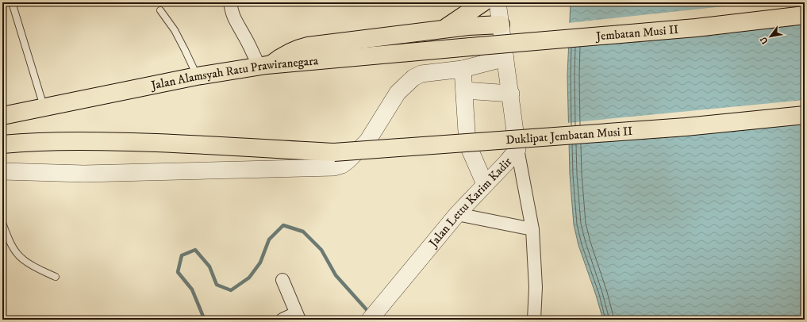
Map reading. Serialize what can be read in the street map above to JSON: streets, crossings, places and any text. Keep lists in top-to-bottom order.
{
  "streets": {
    "highway": ["Jembatan Musi II", "Jalan Alamsyah Ratu Prawiranegara", "Duklipat Jembatan Musi II"],
    "street": ["Jalan Lettu Karim Kadir"]
  },
  "crossings": [
    ["Jembatan Musi II", "Jalan Alamsyah Ratu Prawiranegara"]
  ],
  "north": "bottom left"
}
